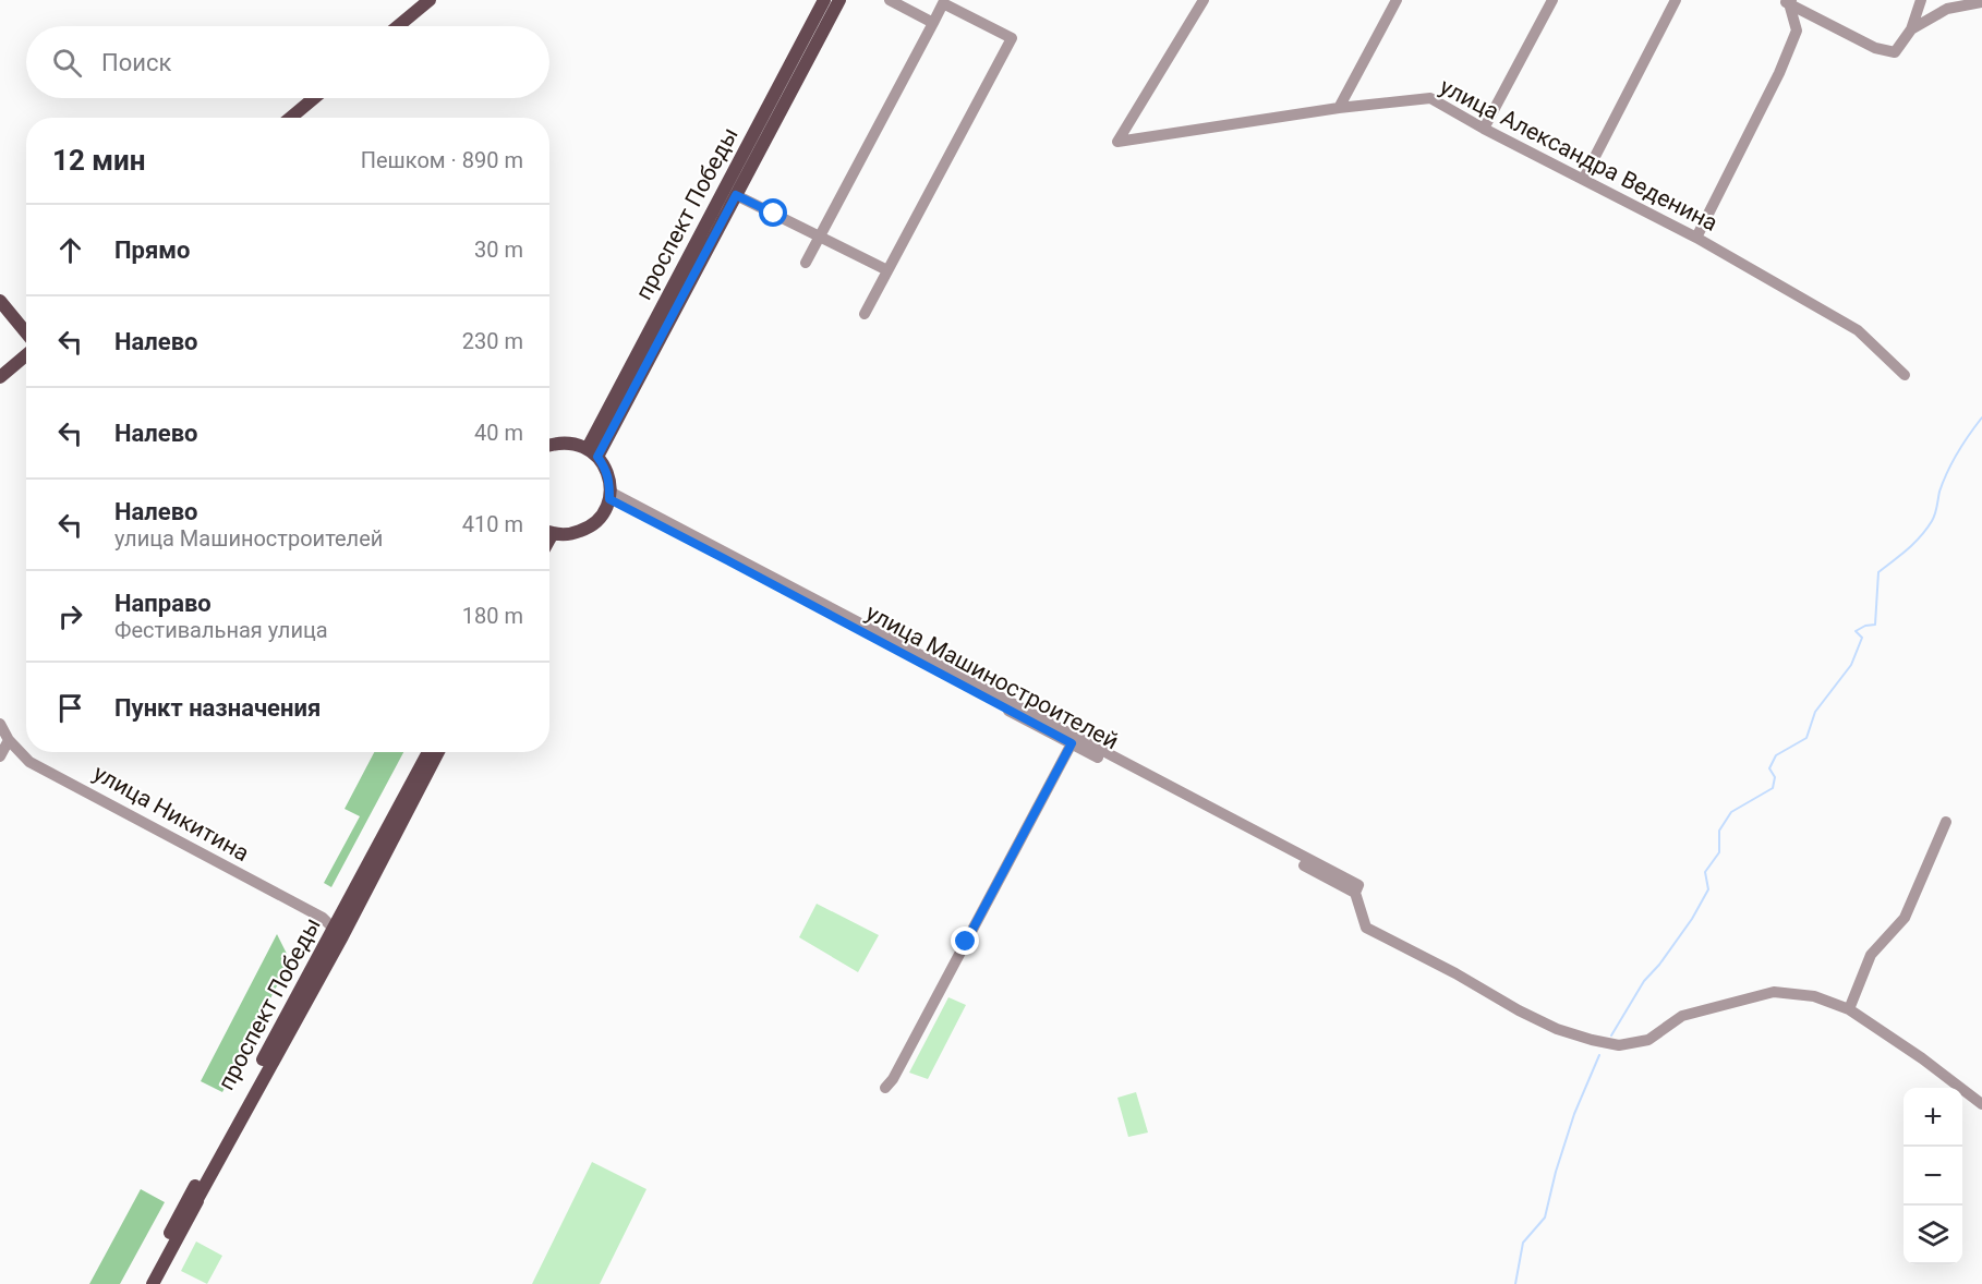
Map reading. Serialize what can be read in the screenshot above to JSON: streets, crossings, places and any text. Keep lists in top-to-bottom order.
{
  "streets": {
    "main road": ["проспект Победы"],
    "street": ["улица Александра Веденина", "улица Машиностроителей", "улица Никитина"]
  },
  "crossings": [
    ["проспект Победы", "улица Никитина"]
  ],
  "page": {
    "search": "Поиск",
    "heading": ["12 мин", "Пешком · 890 m"],
    "list": [
      ["Прямо", "30 m"],
      ["Налево", "230 m"],
      ["Налево", "40 m"],
      ["Налево", "улица Машиностроителей", "410 m"],
      ["Направо", "Фестивальная улица", "180 m"],
      "Пункт назначения"
    ],
    "map_buttons": ["+", "−"]
  }
}
